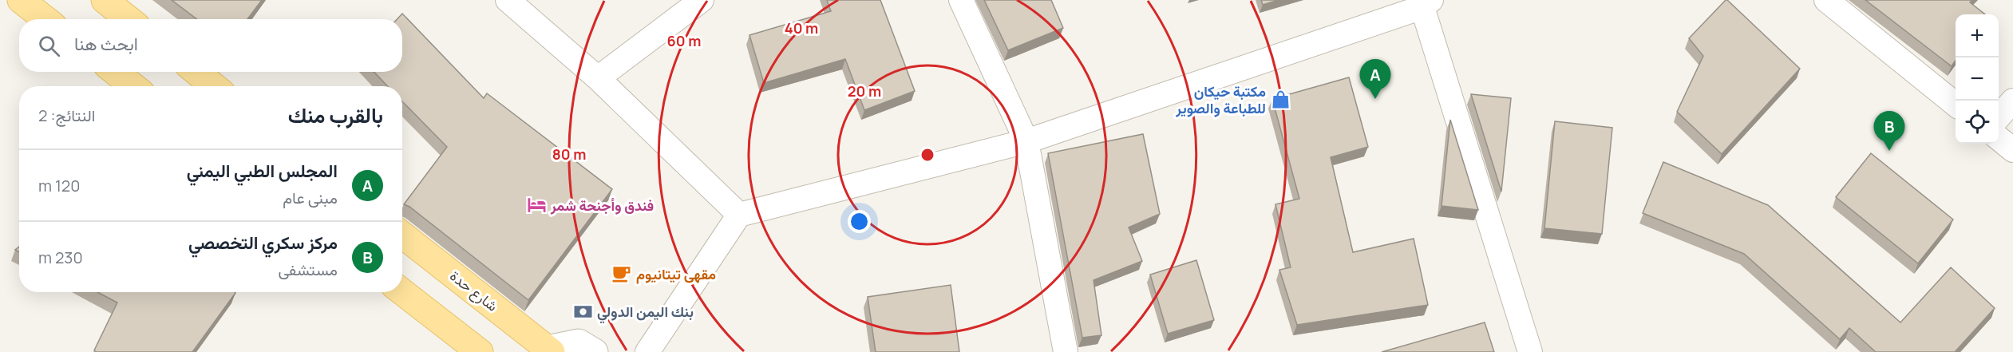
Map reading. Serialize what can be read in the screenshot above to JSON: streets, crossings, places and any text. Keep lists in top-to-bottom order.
{
  "streets": {
    "main road": ["شارع حدة"]
  },
  "places": {
    "shop": ["مكتبة حيكان للطباعة والصوير"],
    "hotel": ["فندق وأجنحة شمر"],
    "cafe": ["مقهى تيتانيوم"],
    "bank": ["بنك اليمن الدولي"]
  },
  "page": {
    "map_buttons": ["+", "−"],
    "search": "ابحث هنا",
    "pins": ["A", "B"],
    "heading": ["بالقرب منك", "النتائج: 2"],
    "list": [
      {
        "mark": "A",
        "name": "المجلس الطبي اليمني",
        "note": "مبنى عام",
        "value": "120 m"
      },
      {
        "mark": "B",
        "name": "مركز سكري التخصصي",
        "note": "مستشفى",
        "value": "230 m"
      }
    ]
  },
  "rings": [
    "40 m",
    "60 m",
    "20 m",
    "80 m"
  ]
}
